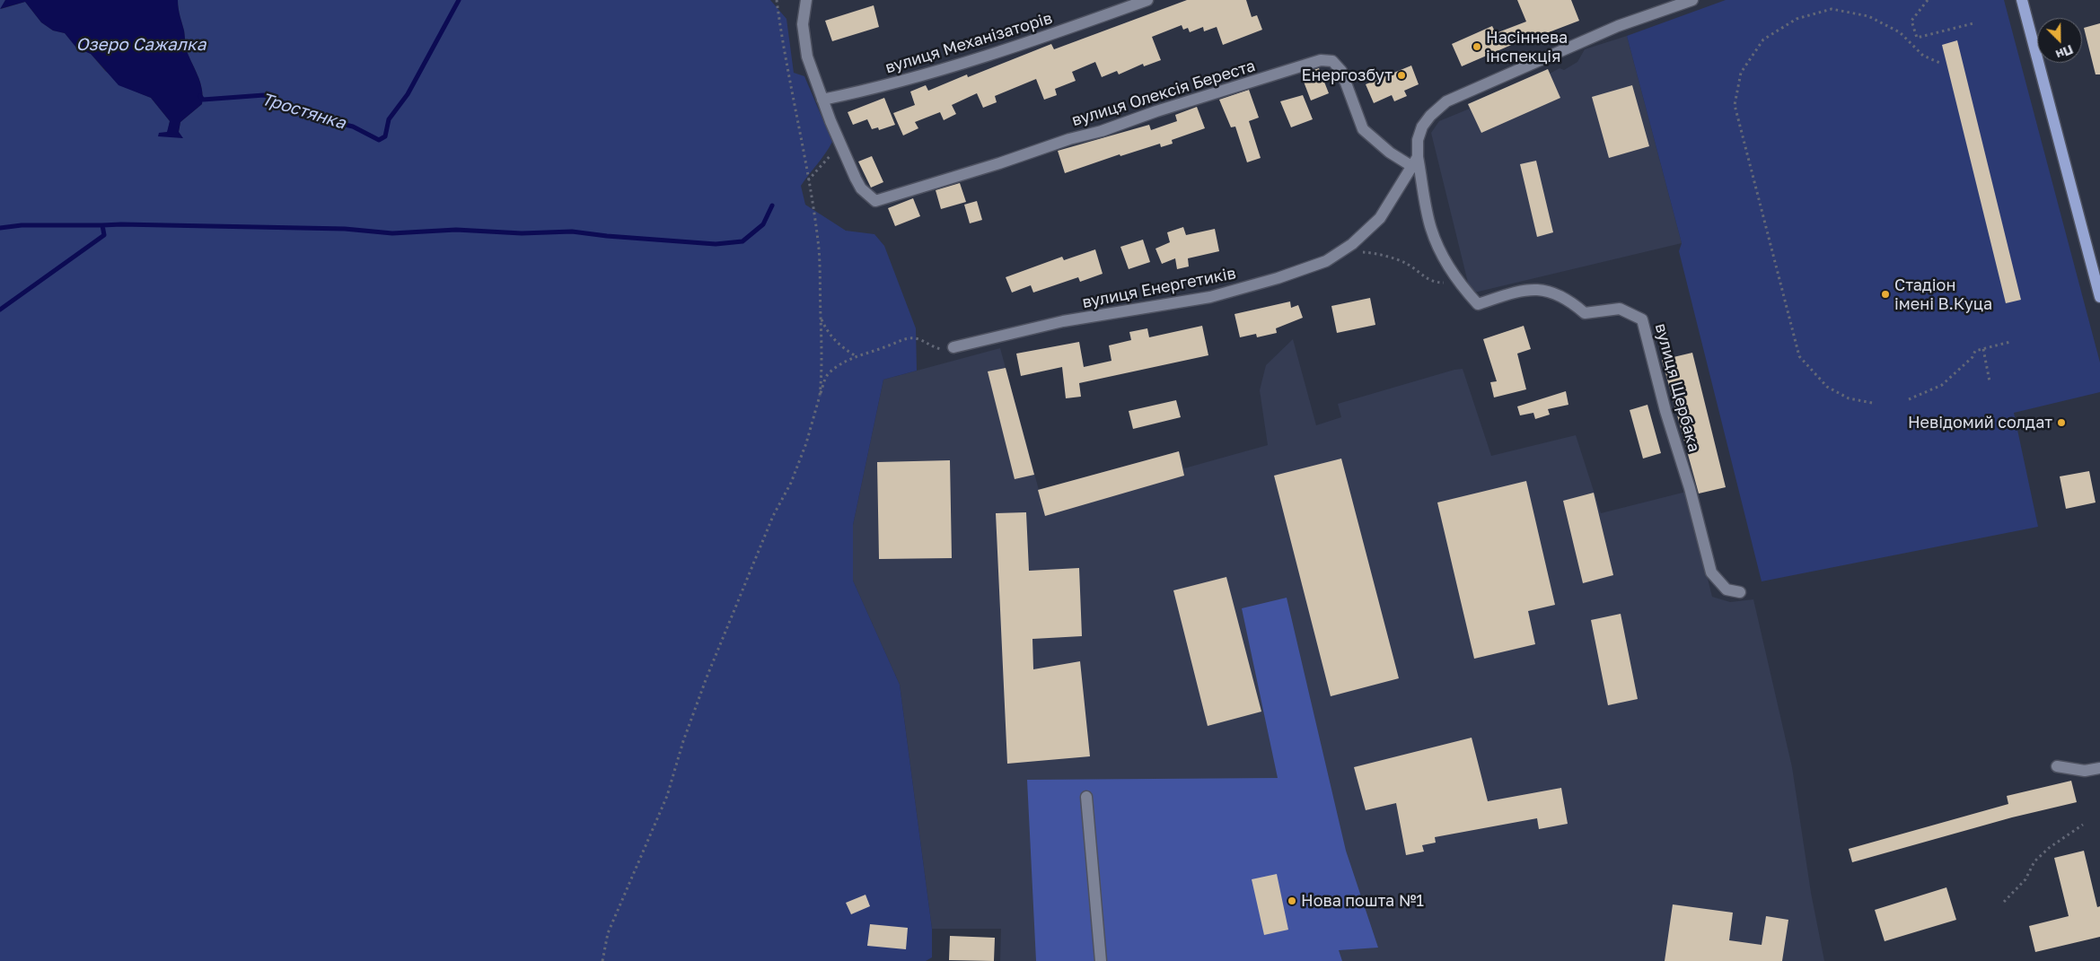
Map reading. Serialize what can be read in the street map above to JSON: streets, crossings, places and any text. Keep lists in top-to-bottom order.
{
  "streets": {
    "street": [
      "вулиця Механізаторів",
      "вулиця Олексія Береста",
      "вулиця Енергетиків",
      "вулиця Щербака"
    ]
  },
  "crossings": [
    ["вулиця Олексія Береста", "вулиця Енергетиків"],
    ["вулиця Олексія Береста", "вулиця Щербака"],
    ["вулиця Енергетиків", "вулиця Щербака"]
  ],
  "water": ["Озеро Сажалка", "Тростянка"],
  "places": [
    "Насіннева інспекція",
    "Енергозбут",
    "Стадіон імені В.Куца",
    "Невідомий солдат",
    "Нова пошта №1"
  ],
  "north": "bottom right"
}
